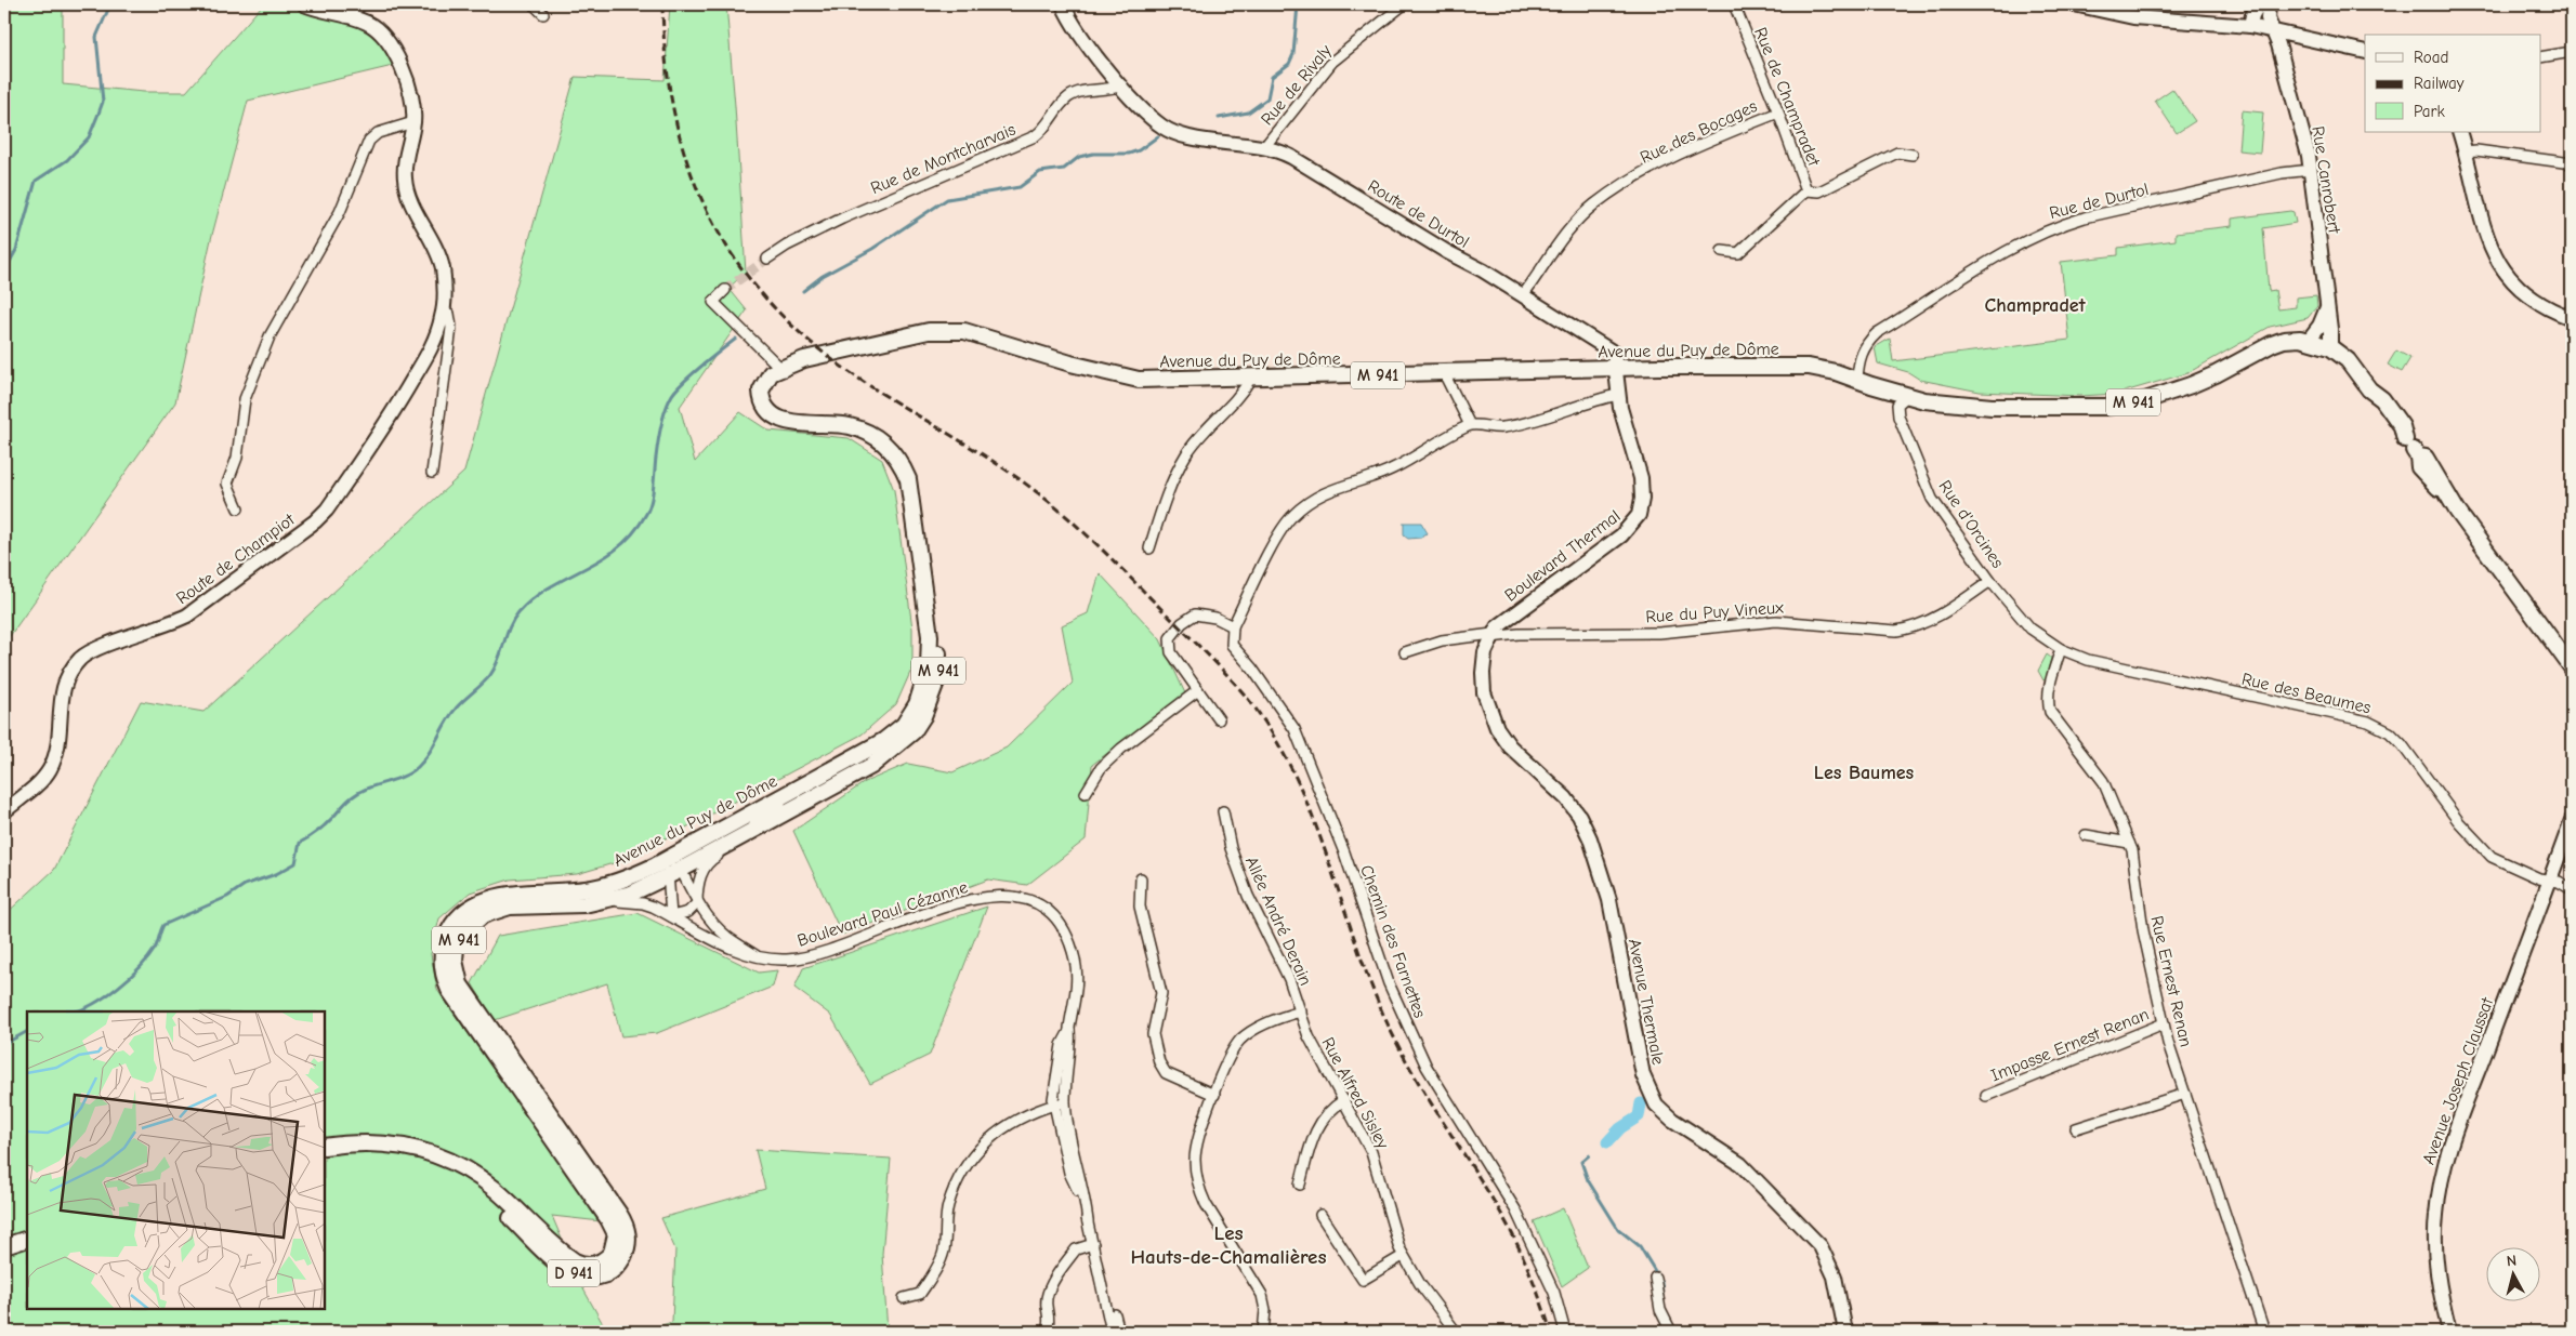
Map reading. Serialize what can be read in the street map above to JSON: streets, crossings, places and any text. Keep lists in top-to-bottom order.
{
  "streets": {
    "main road": [
      "Rue Canrobert",
      "Route de Durtol",
      "Avenue du Puy de Dôme",
      "M 941",
      "Boulevard Thermal",
      "Route de Champiot",
      "Avenue Thermale",
      "Avenue Joseph Claussat",
      "D 941"
    ],
    "street": [
      "Rue de Rivaly",
      "Rue de Champradet",
      "Rue des Bocages",
      "Rue de Montcharvais",
      "Rue de Durtol",
      "Rue d'Orcines",
      "Rue du Puy Vineux",
      "Rue des Beaumes",
      "Boulevard Paul Cézanne",
      "Allée André Derain",
      "Chemin des Farnettes",
      "Rue Ernest Renan",
      "Impasse Ernest Renan",
      "Rue Alfred Sisley"
    ]
  },
  "crossings": [
    ["Rue de Rivaly", "Route de Durtol"],
    ["Rue de Champradet", "Rue des Bocages"],
    ["Rue des Bocages", "Route de Durtol"],
    ["Rue de Montcharvais", "Route de Durtol"],
    ["Rue Canrobert", "Rue de Durtol"],
    ["Rue Canrobert", "Avenue du Puy de Dôme"],
    ["Rue de Durtol", "Avenue du Puy de Dôme"],
    ["Route de Durtol", "Avenue du Puy de Dôme"],
    ["Route de Durtol", "Boulevard Thermal"],
    ["Avenue du Puy de Dôme", "Rue d'Orcines"],
    ["Avenue du Puy de Dôme", "Boulevard Thermal"],
    ["Avenue du Puy de Dôme", "Boulevard Paul Cézanne"],
    ["Avenue du Puy de Dôme", "D 941"],
    ["Rue d'Orcines", "Rue du Puy Vineux"],
    ["Rue d'Orcines", "Rue des Beaumes"],
    ["Rue d'Orcines", "Rue Ernest Renan"],
    ["Boulevard Thermal", "Rue du Puy Vineux"],
    ["Boulevard Thermal", "Avenue Thermale"],
    ["Rue du Puy Vineux", "Avenue Thermale"],
    ["Rue des Beaumes", "Rue Ernest Renan"],
    ["Rue des Beaumes", "Avenue Joseph Claussat"],
    ["Allée André Derain", "Rue Alfred Sisley"],
    ["Rue Ernest Renan", "Impasse Ernest Renan"]
  ],
  "districts": ["Champradet", "Les Baumes", "Les Hauts-de-Chamalières"],
  "legend": ["Road", "Railway", "Park"],
  "north": "top"
}
